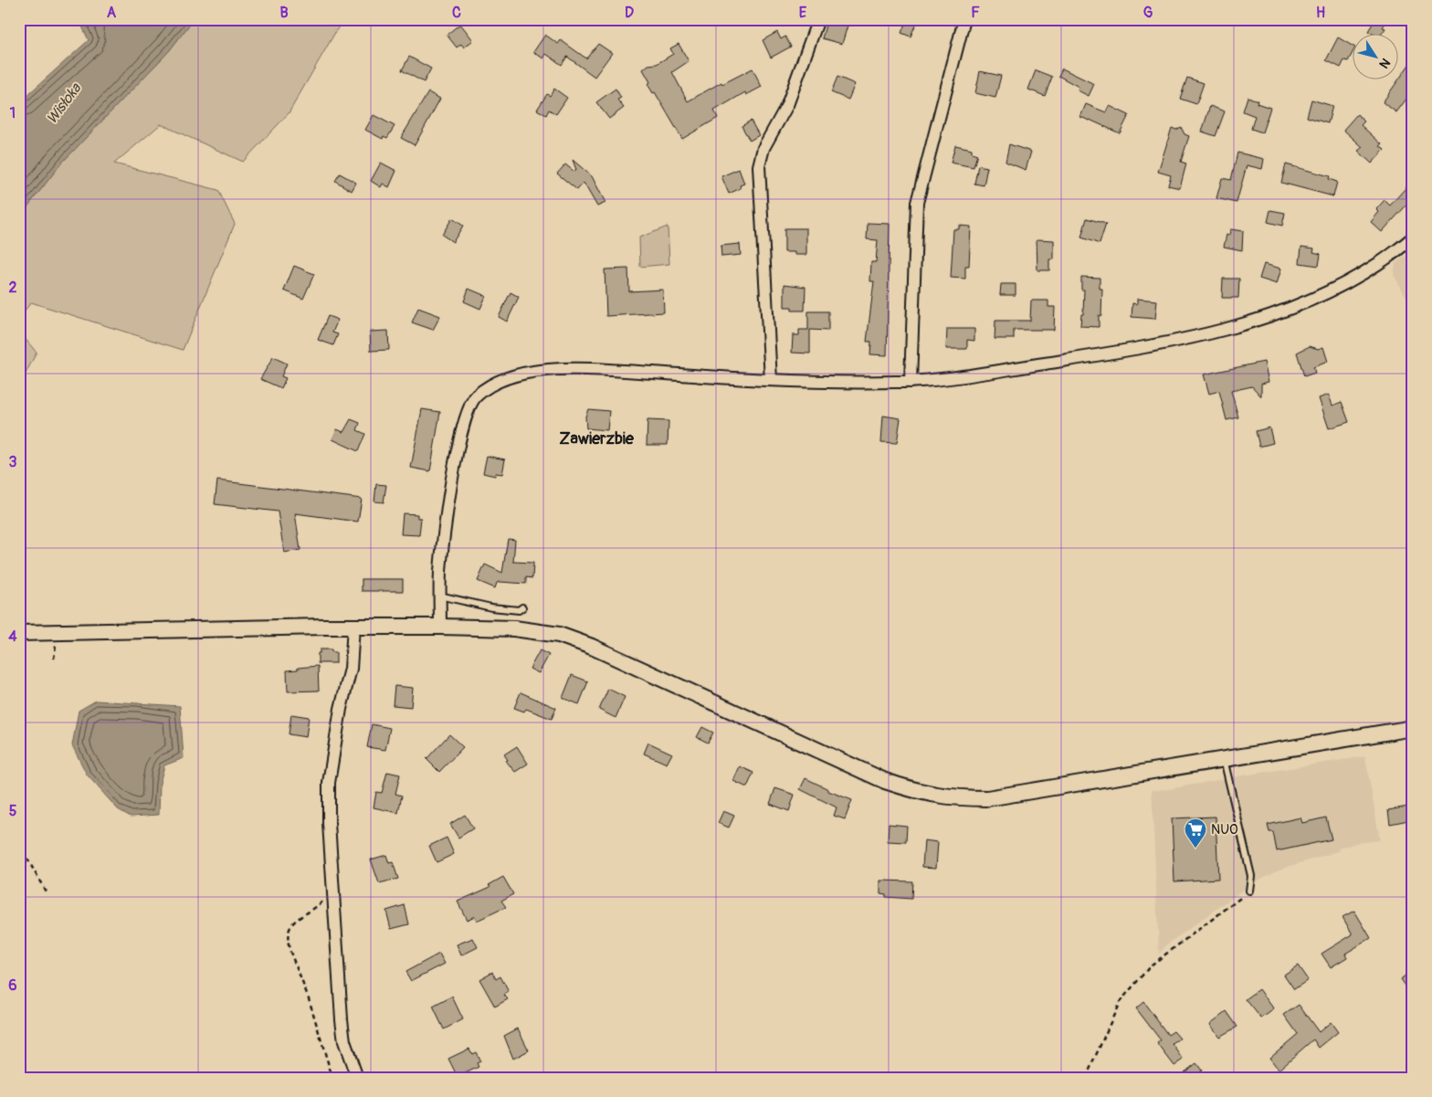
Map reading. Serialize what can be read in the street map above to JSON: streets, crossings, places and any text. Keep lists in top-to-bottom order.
{
  "districts": ["Zawierzbie"],
  "water": ["Wisłoka"],
  "places": {
    "supermarket": ["NUO"]
  },
  "north": "bottom right",
  "grid": {
    "columns": [
      "A",
      "B",
      "C",
      "D",
      "E",
      "F",
      "G",
      "H"
    ],
    "rows": [
      "1",
      "2",
      "3",
      "4",
      "5",
      "6"
    ]
  }
}
